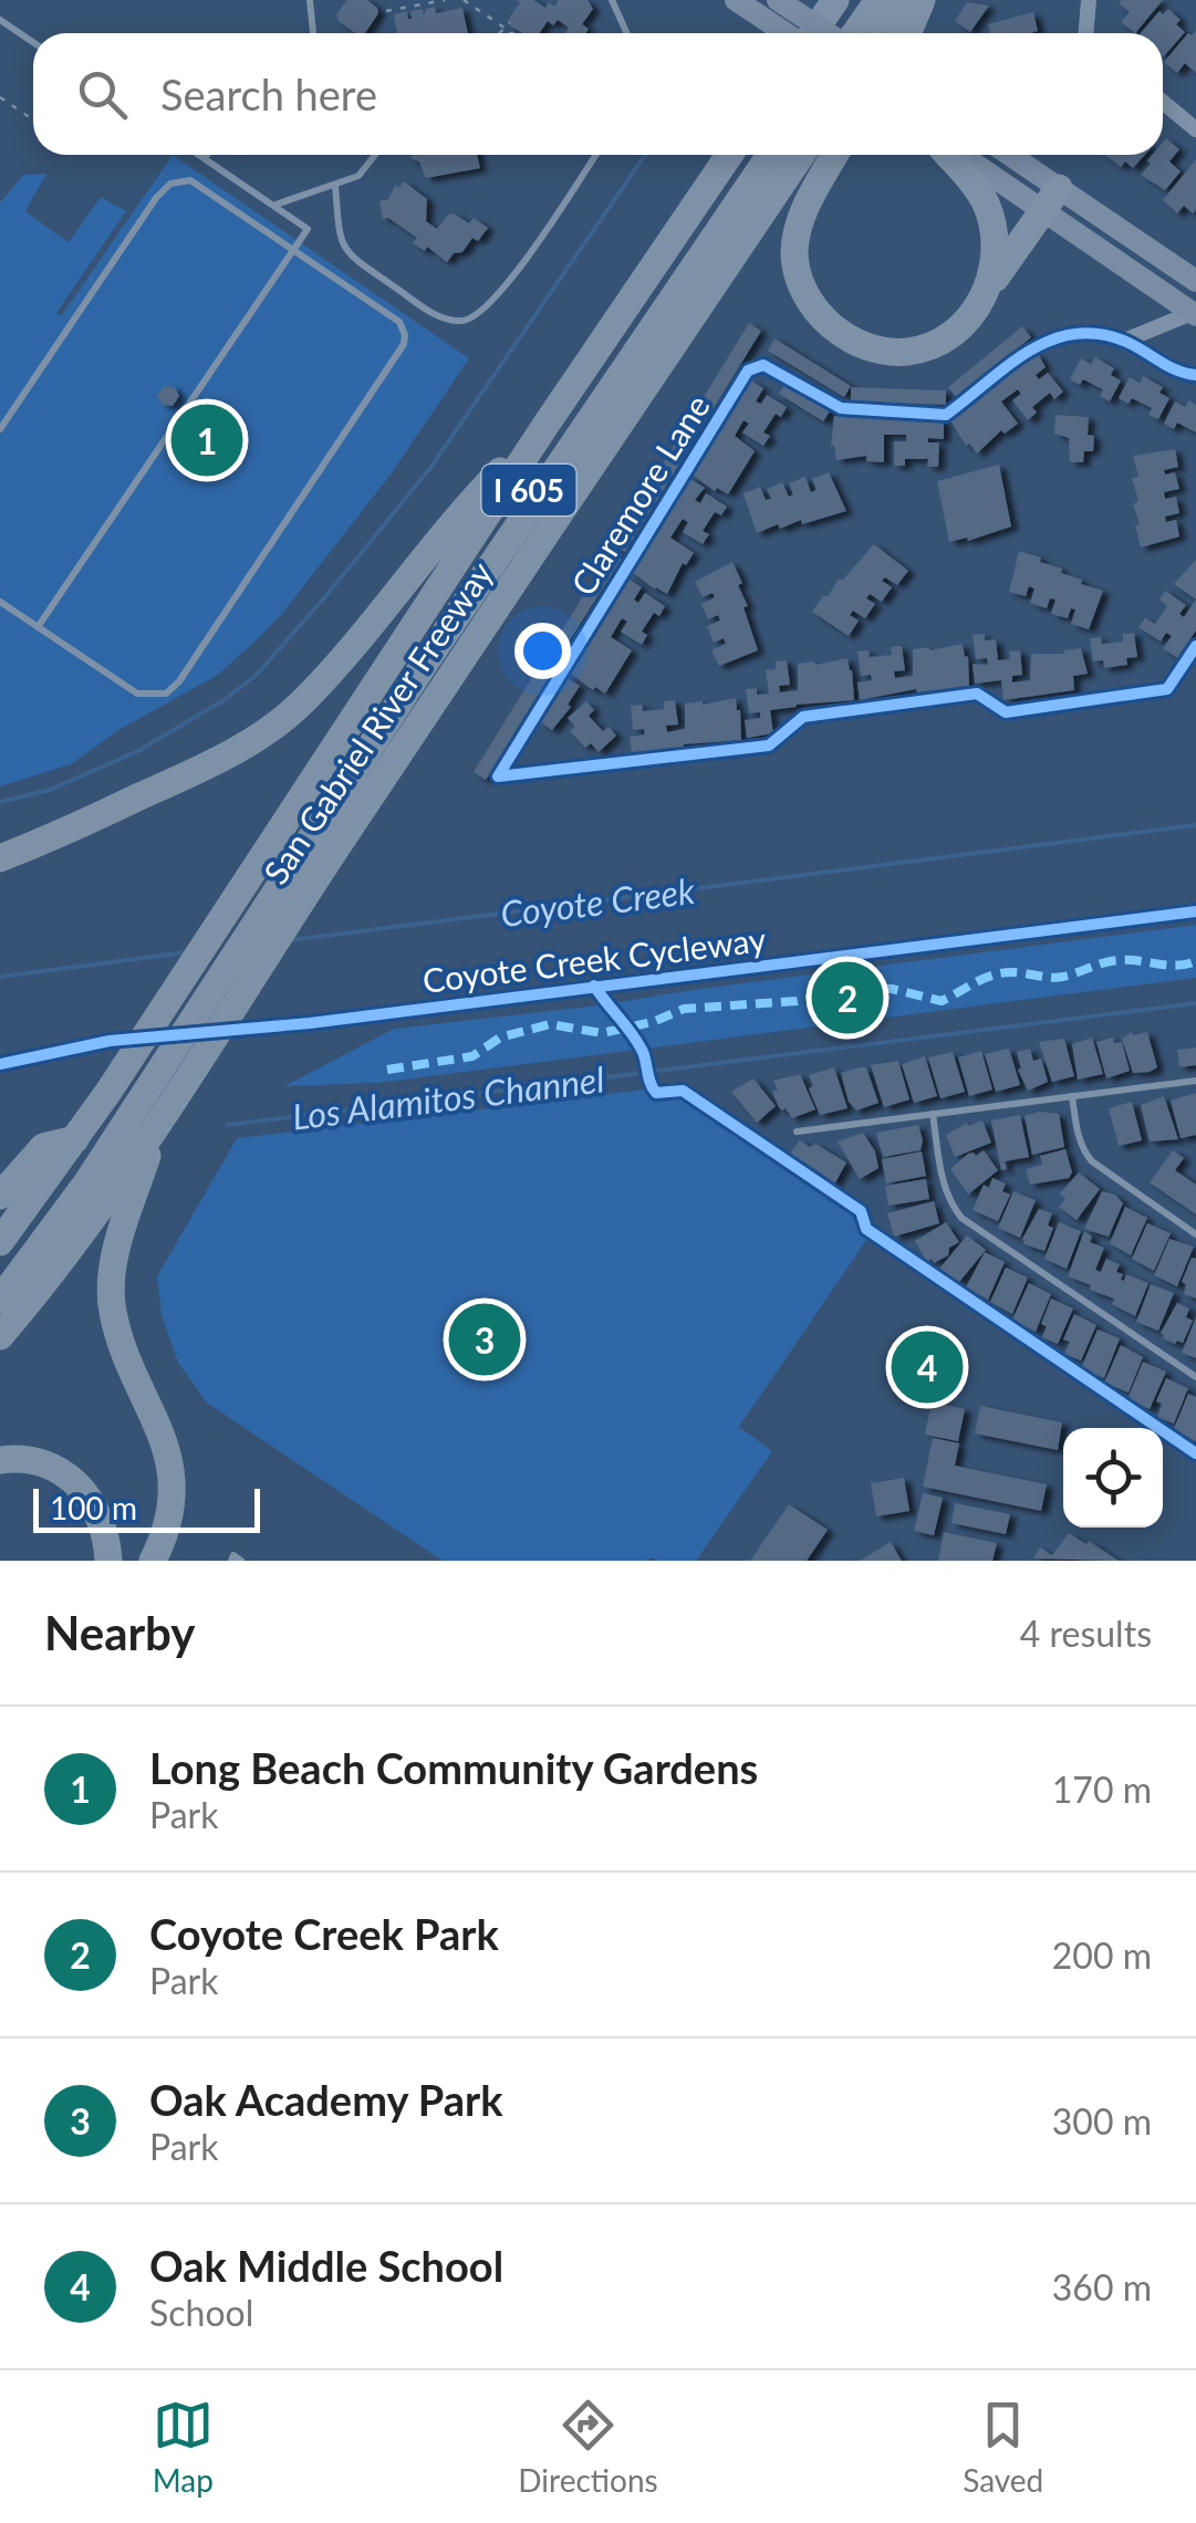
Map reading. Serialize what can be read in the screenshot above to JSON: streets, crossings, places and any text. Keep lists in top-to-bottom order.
{
  "streets": {
    "highway": ["I 605", "San Gabriel River Freeway"],
    "street": ["Claremore Lane"],
    "cycle path": ["Coyote Creek Cycleway"]
  },
  "crossings": [
    ["I 605", "San Gabriel River Freeway"]
  ],
  "water": ["Coyote Creek", "Los Alamitos Channel"],
  "scale_bar": "100 m",
  "page": {
    "search": "Search here",
    "pins": [
      "1",
      "2",
      "3",
      "4"
    ],
    "scale": "100 m",
    "heading": ["Nearby", "4 results"],
    "list": [
      {
        "mark": "1",
        "name": "Long Beach Community Gardens",
        "note": "Park",
        "value": "170 m"
      },
      {
        "mark": "2",
        "name": "Coyote Creek Park",
        "note": "Park",
        "value": "200 m"
      },
      {
        "mark": "3",
        "name": "Oak Academy Park",
        "note": "Park",
        "value": "300 m"
      },
      {
        "mark": "4",
        "name": "Oak Middle School",
        "note": "School",
        "value": "360 m"
      }
    ],
    "nav": ["Map", "Directions", "Saved"]
  }
}
